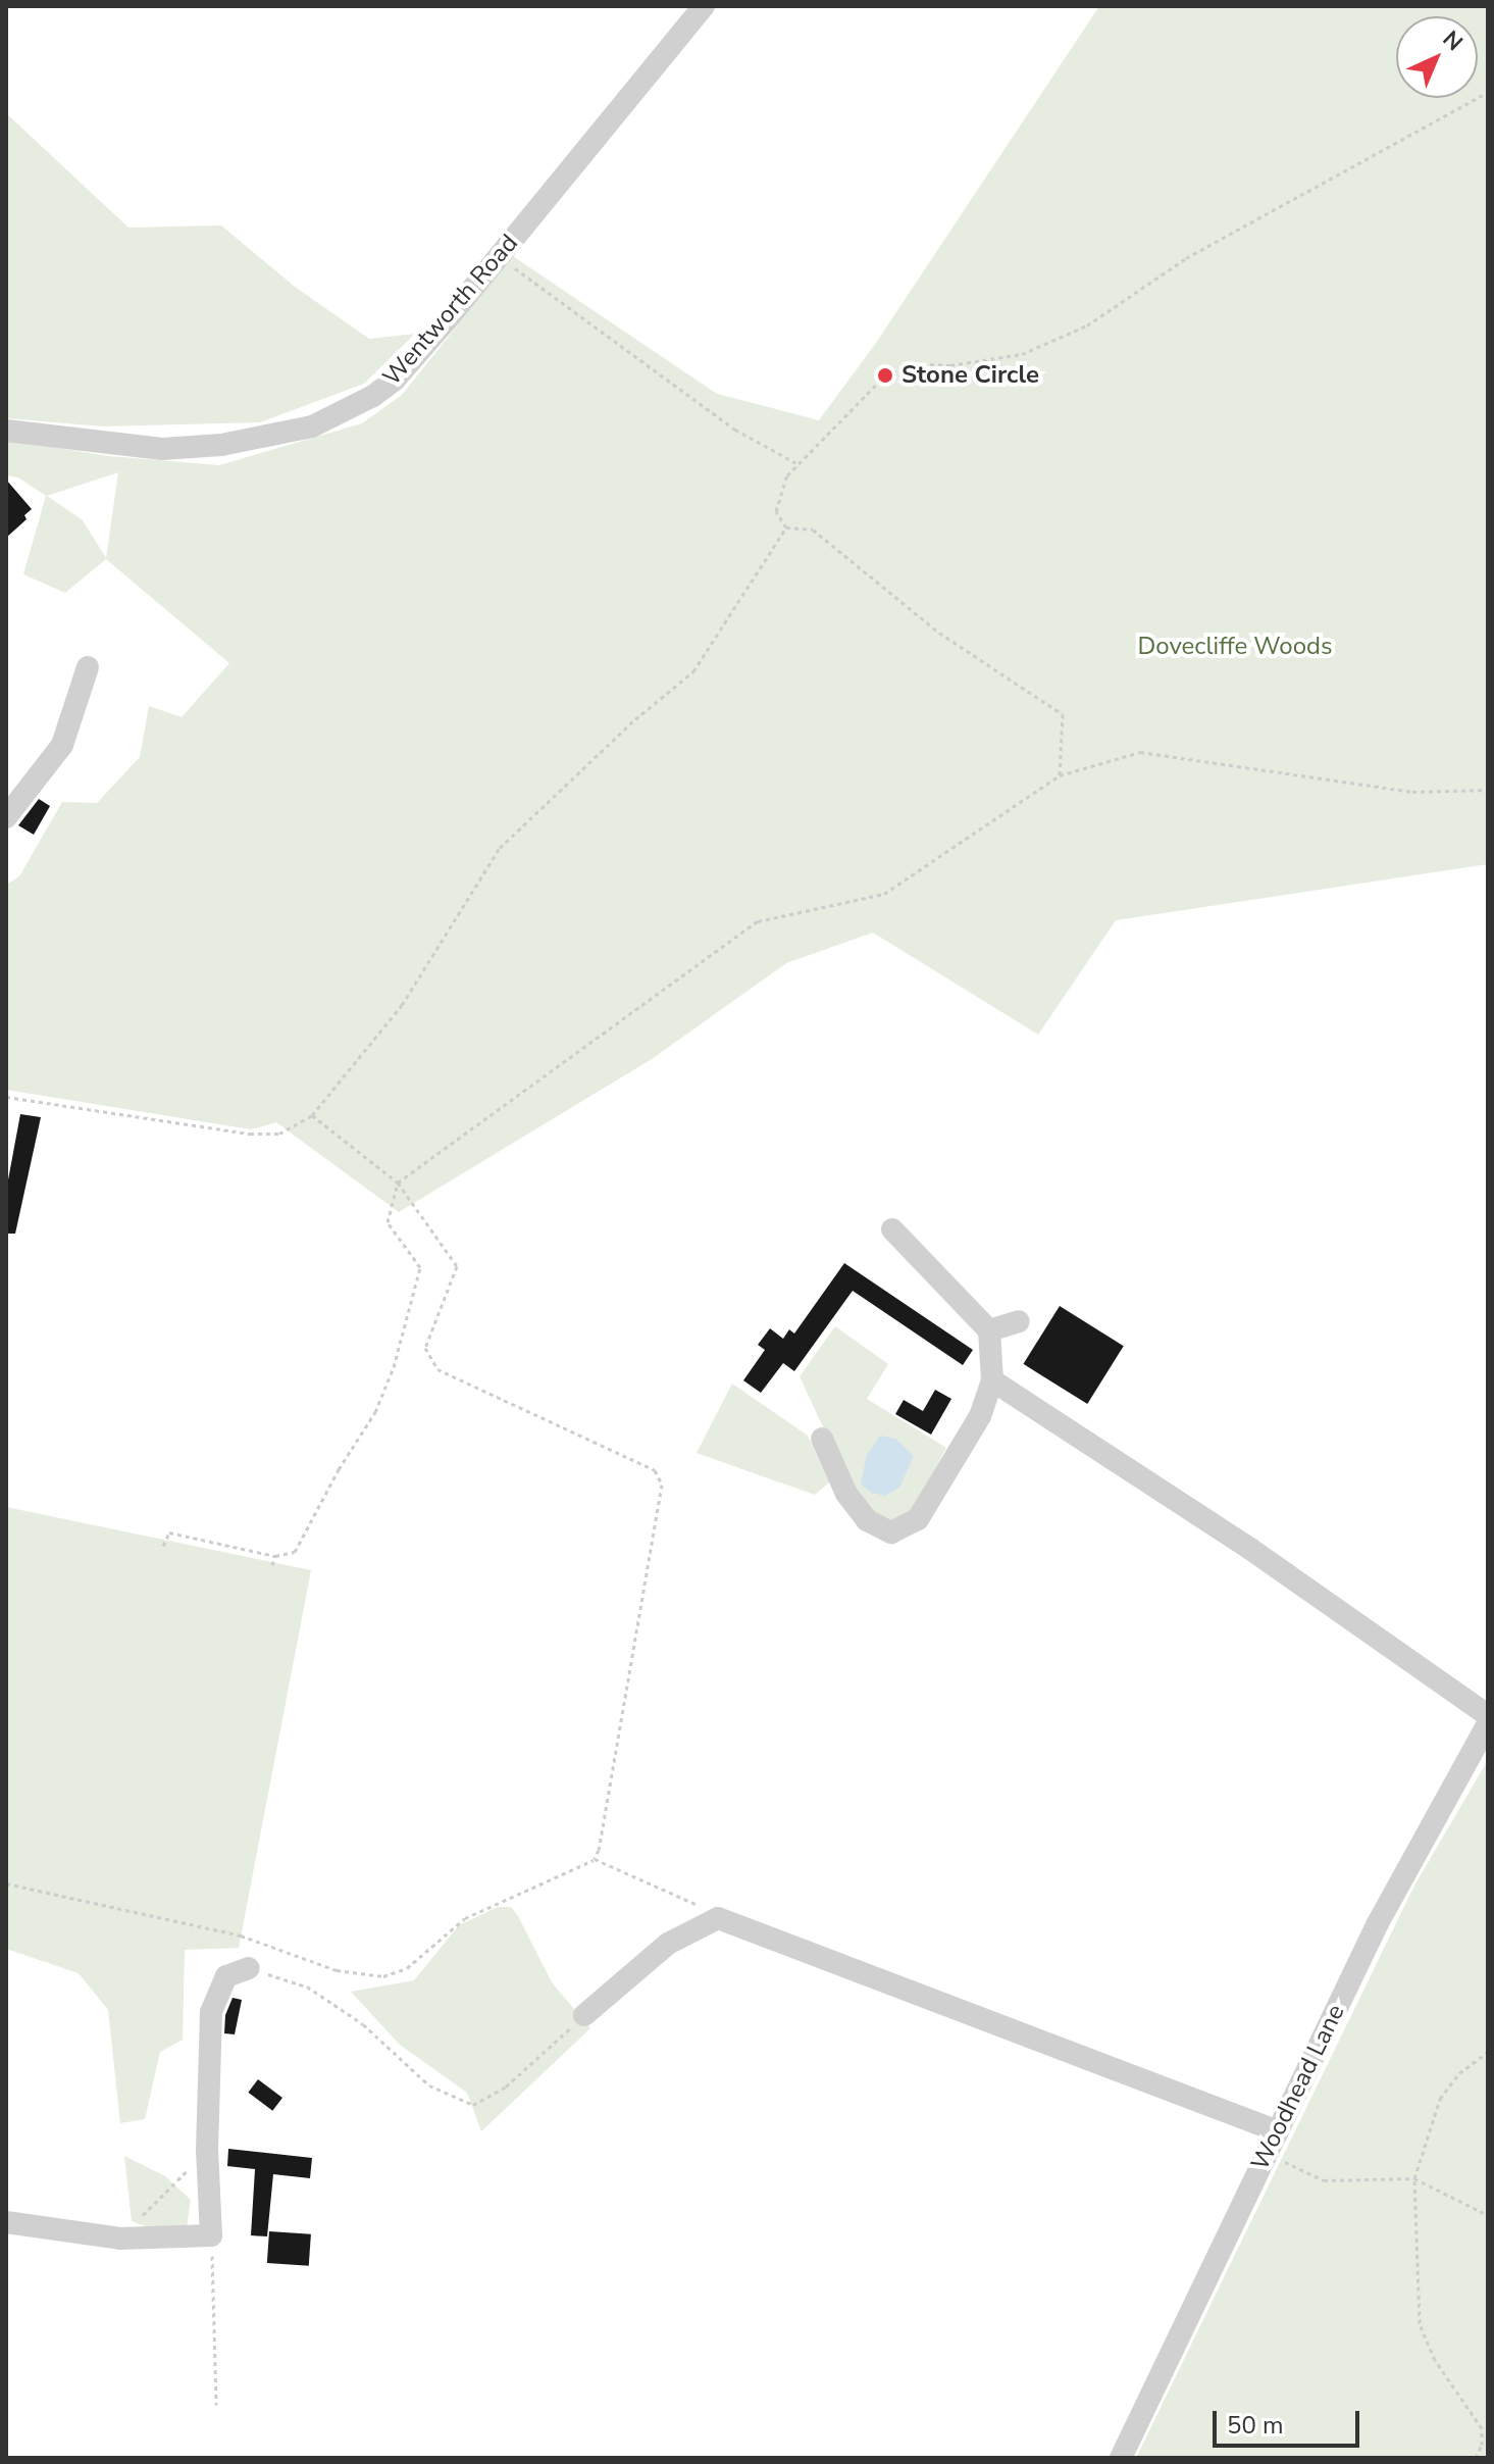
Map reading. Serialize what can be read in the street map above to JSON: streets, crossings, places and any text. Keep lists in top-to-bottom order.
{
  "streets": {
    "street": ["Wentworth Road", "Woodhead Lane"]
  },
  "parks": ["Dovecliffe Woods"],
  "places": ["Stone Circle"],
  "scale_bar": "50 m",
  "north": "top right"
}
